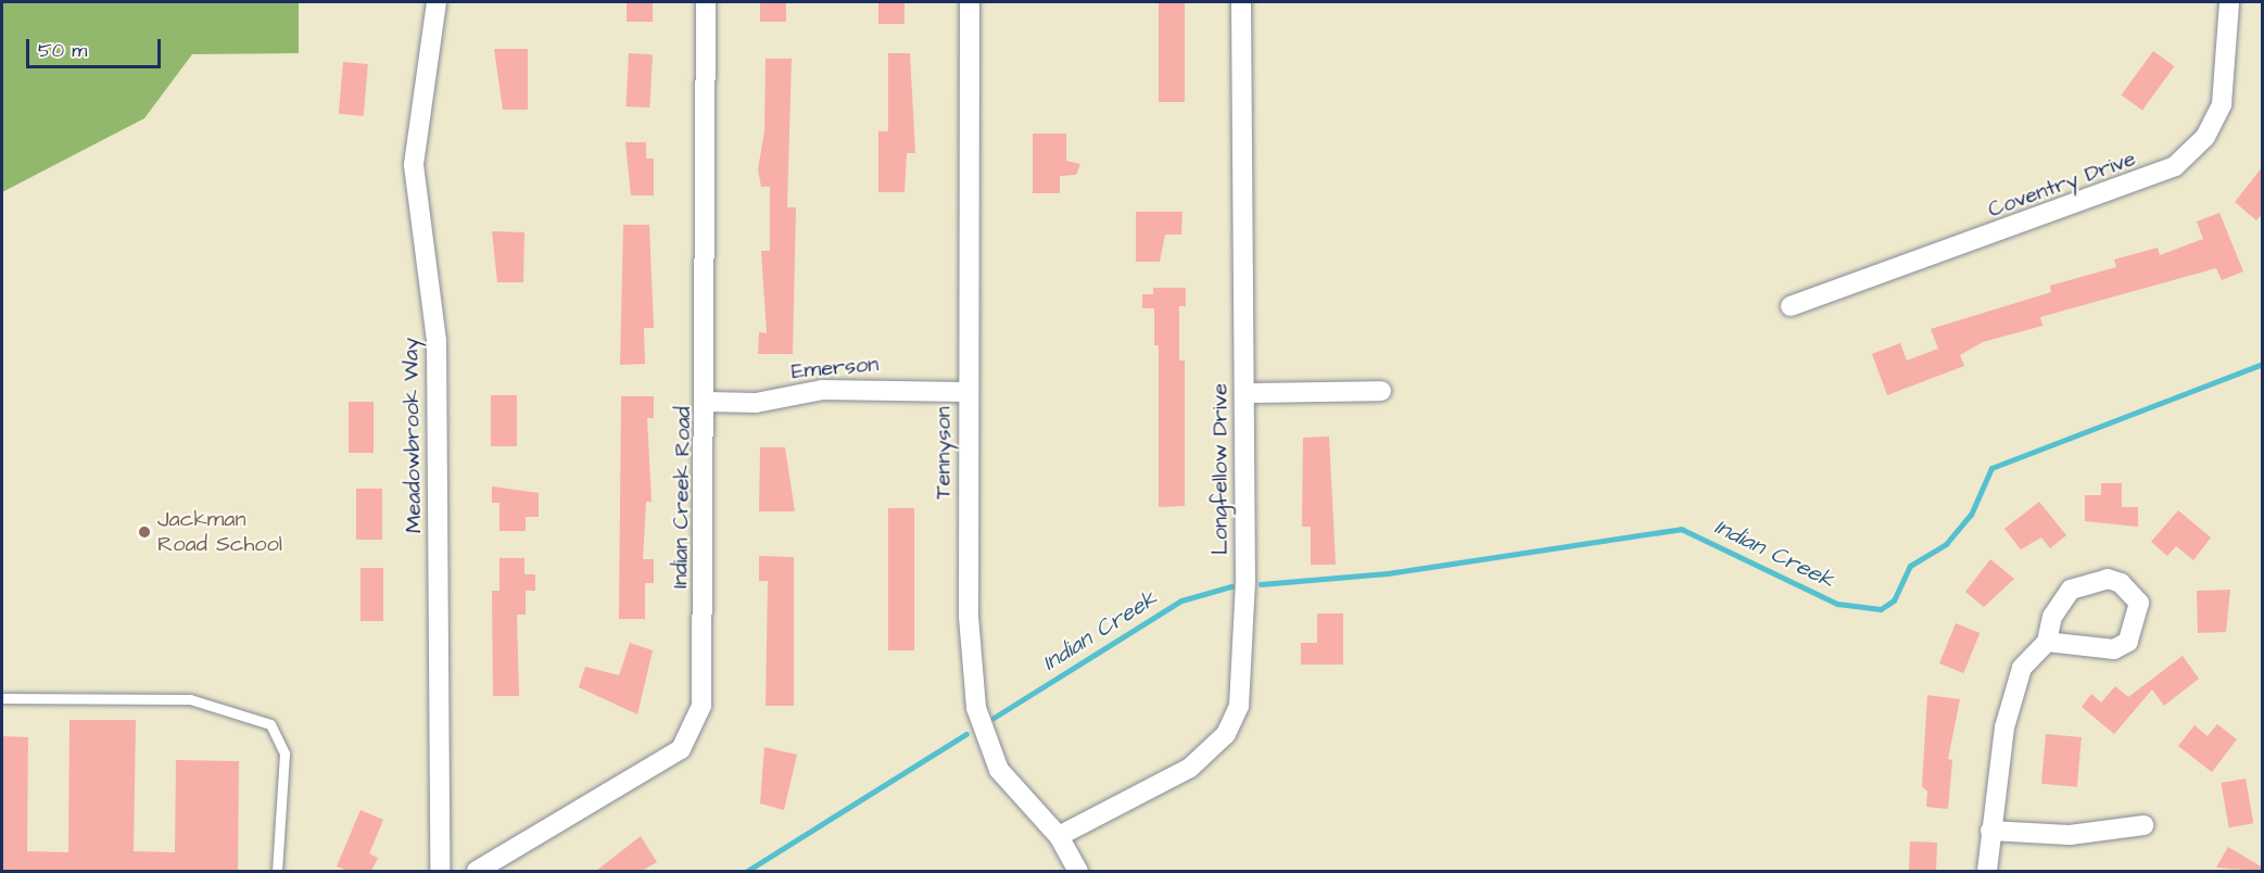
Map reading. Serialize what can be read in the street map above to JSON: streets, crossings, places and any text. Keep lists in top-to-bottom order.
{
  "streets": {
    "street": [
      "Coventry Drive",
      "Emerson",
      "Meadowbrook Way",
      "Tennyson",
      "Longfellow Drive",
      "Indian Creek Road"
    ]
  },
  "crossings": [
    ["Emerson", "Tennyson"],
    ["Emerson", "Indian Creek Road"],
    ["Tennyson", "Longfellow Drive"]
  ],
  "water": ["Indian Creek"],
  "places": ["Jackman Road School"],
  "scale_bar": "50 m"
}
